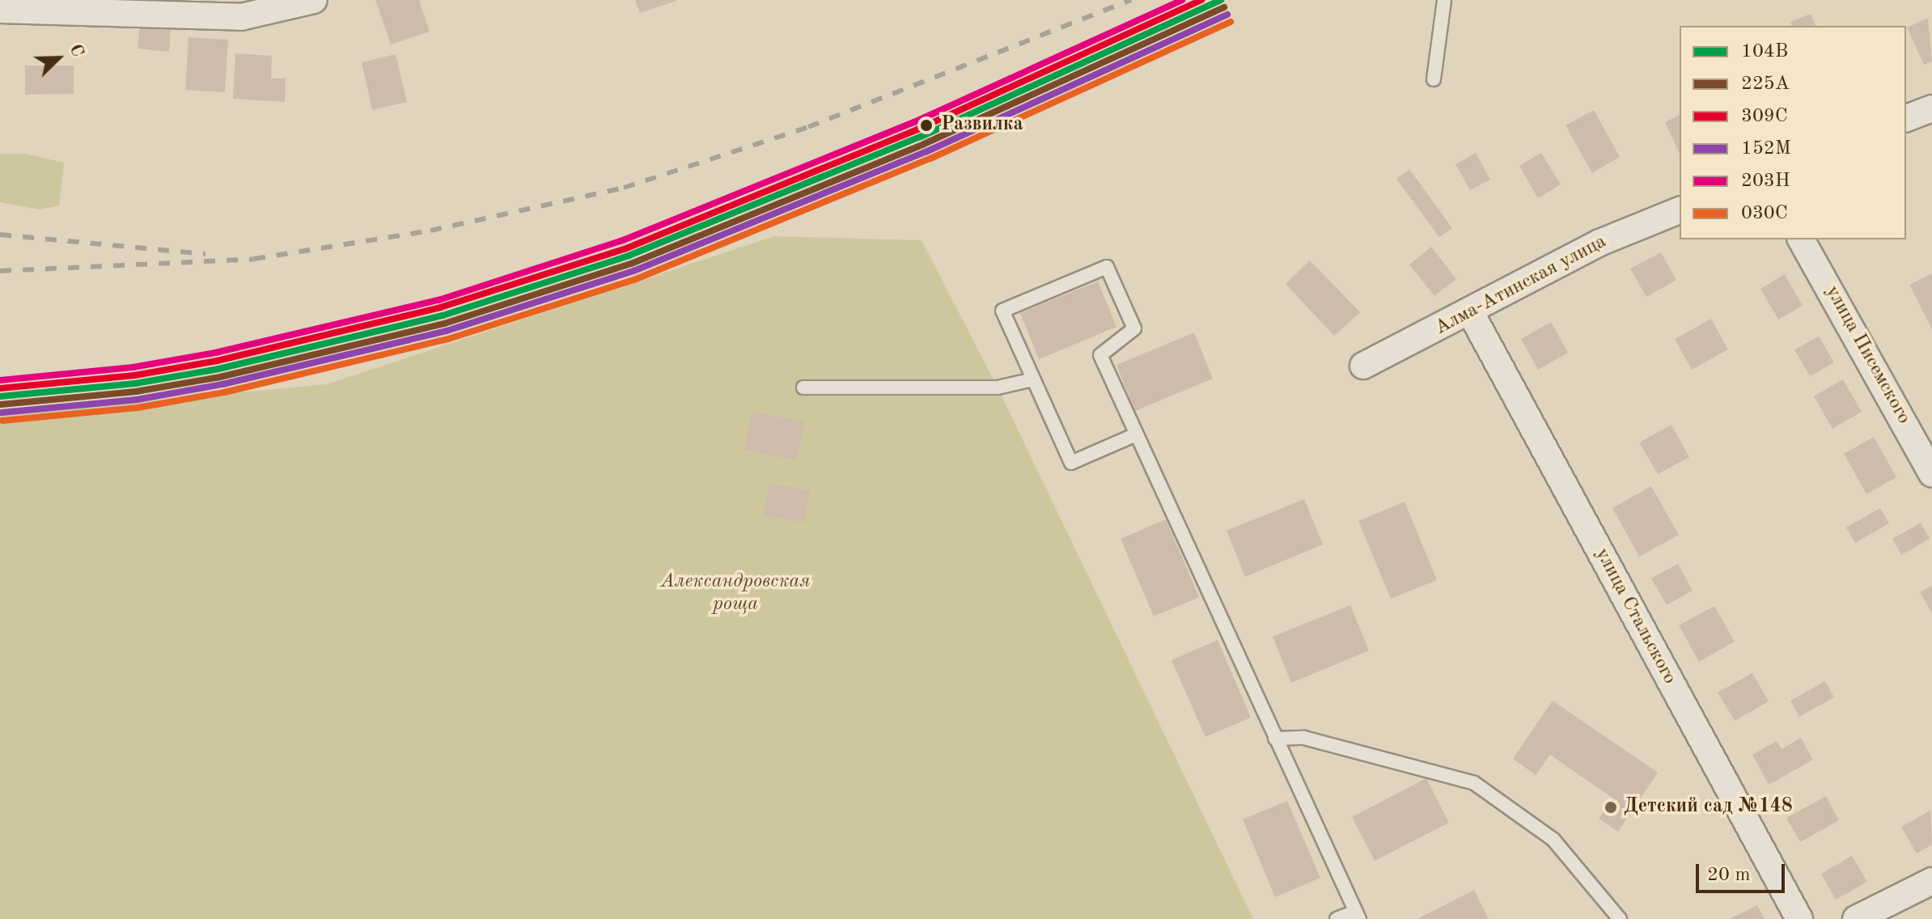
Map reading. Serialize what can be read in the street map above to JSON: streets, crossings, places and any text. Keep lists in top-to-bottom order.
{
  "streets": {
    "street": ["Алма-Атинская улица", "улица Писемского", "улица Стальского"]
  },
  "crossings": [
    ["Алма-Атинская улица", "улица Стальского"]
  ],
  "parks": ["Александровская роща"],
  "places": ["Развилка", "Детский сад №148"],
  "lines": [
    "transit line 104В",
    "transit line 309С",
    "transit line 203Н",
    "transit line 225А",
    "transit line 152М",
    "transit line 030C"
  ],
  "legend": [
    "104В",
    "225А",
    "309С",
    "152М",
    "203Н",
    "030C"
  ],
  "scale_bar": "20 m",
  "north": "top right"
}
